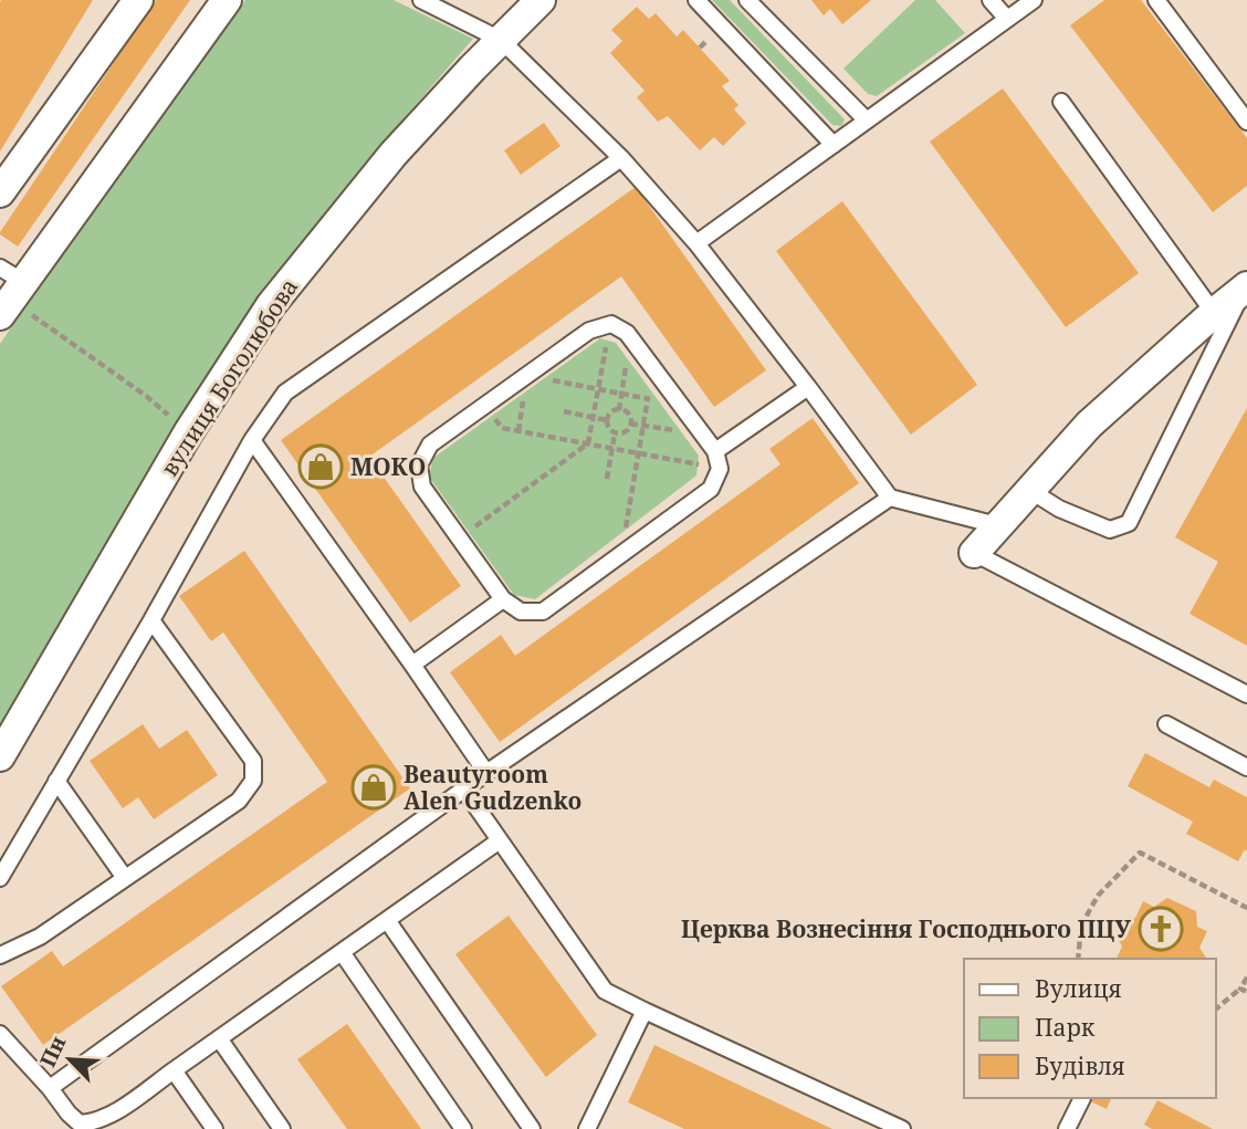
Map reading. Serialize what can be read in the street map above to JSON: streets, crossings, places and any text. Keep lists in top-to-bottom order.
{
  "streets": {
    "street": ["вулиця Боголюбова"]
  },
  "places": {
    "shop": ["МОКО", "Beautyroom Alen Gudzenko"],
    "church": ["Церква Вознесіння Господнього ПЦУ"]
  },
  "legend": ["Вулиця", "Парк", "Будівля"],
  "north": "top left"
}
